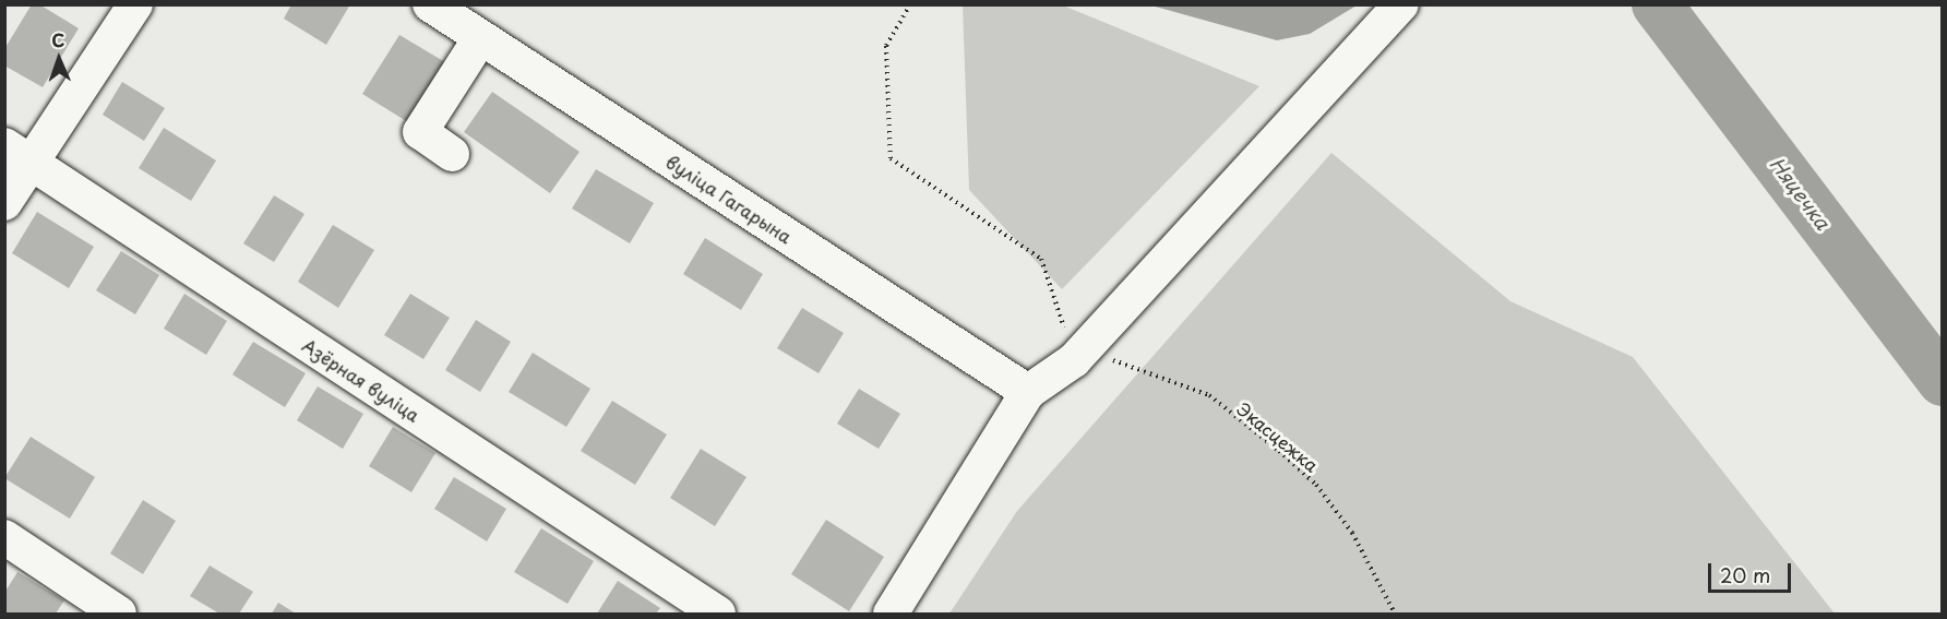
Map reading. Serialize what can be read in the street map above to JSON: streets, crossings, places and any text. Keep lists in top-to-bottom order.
{
  "streets": {
    "street": ["вуліца Гагарына", "Азёрная вуліца"],
    "path": ["Экасцежка"]
  },
  "water": ["Няцечка"],
  "scale_bar": "20 m",
  "north": "top"
}
